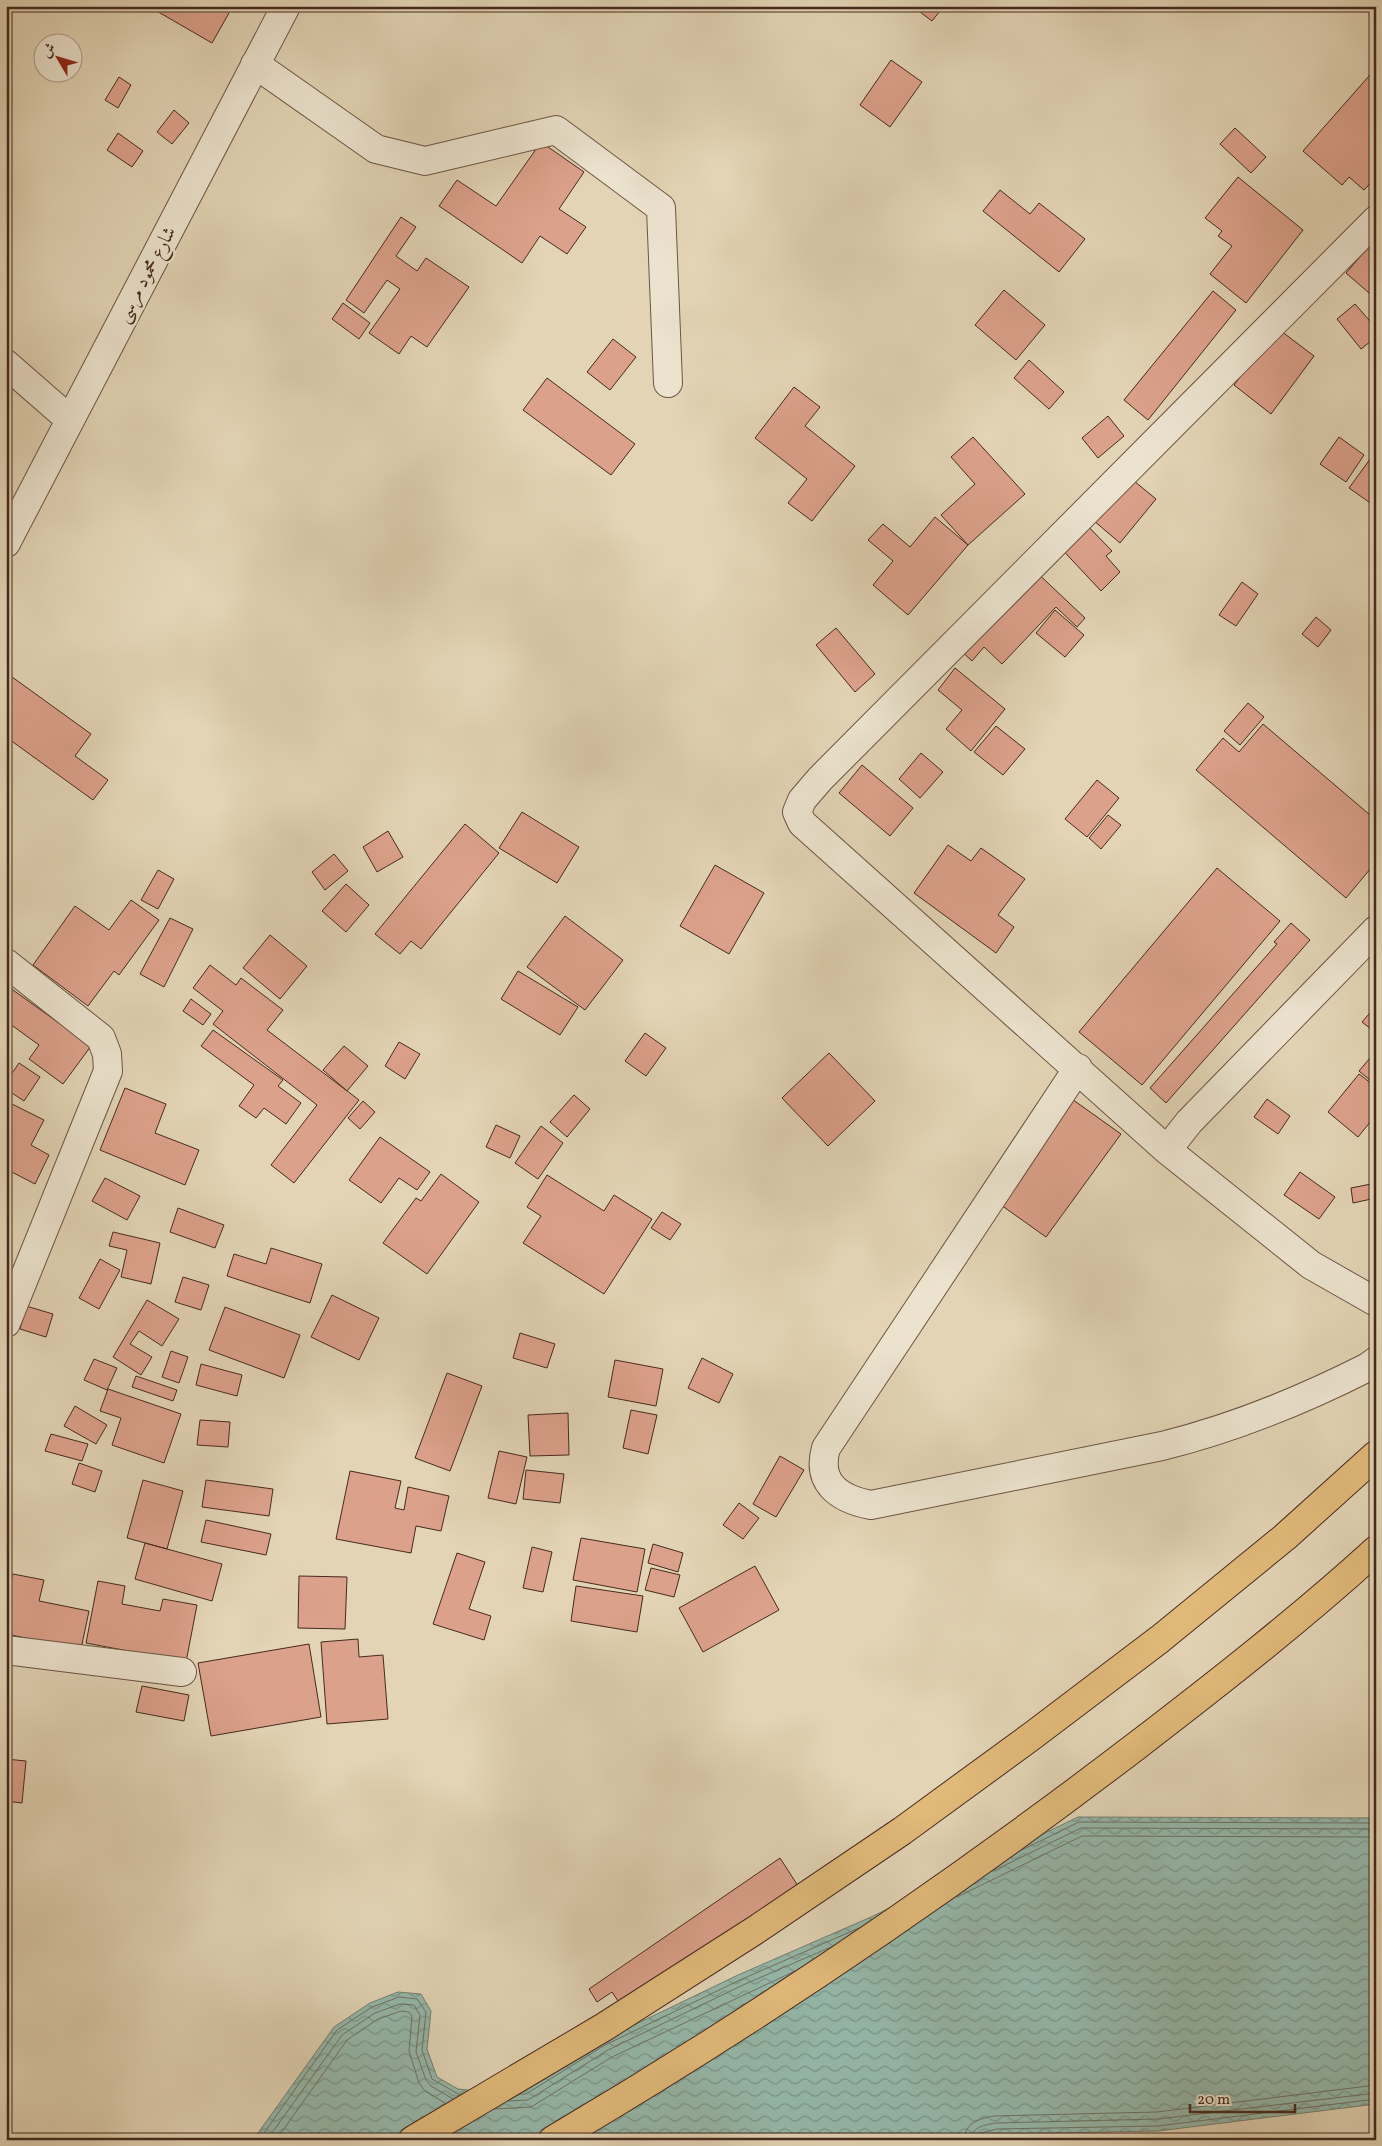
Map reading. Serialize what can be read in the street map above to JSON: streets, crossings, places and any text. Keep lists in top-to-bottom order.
{
  "streets": {
    "street": ["شارع محمود مرسى"]
  },
  "scale_bar": "20 m",
  "north": "top left"
}
